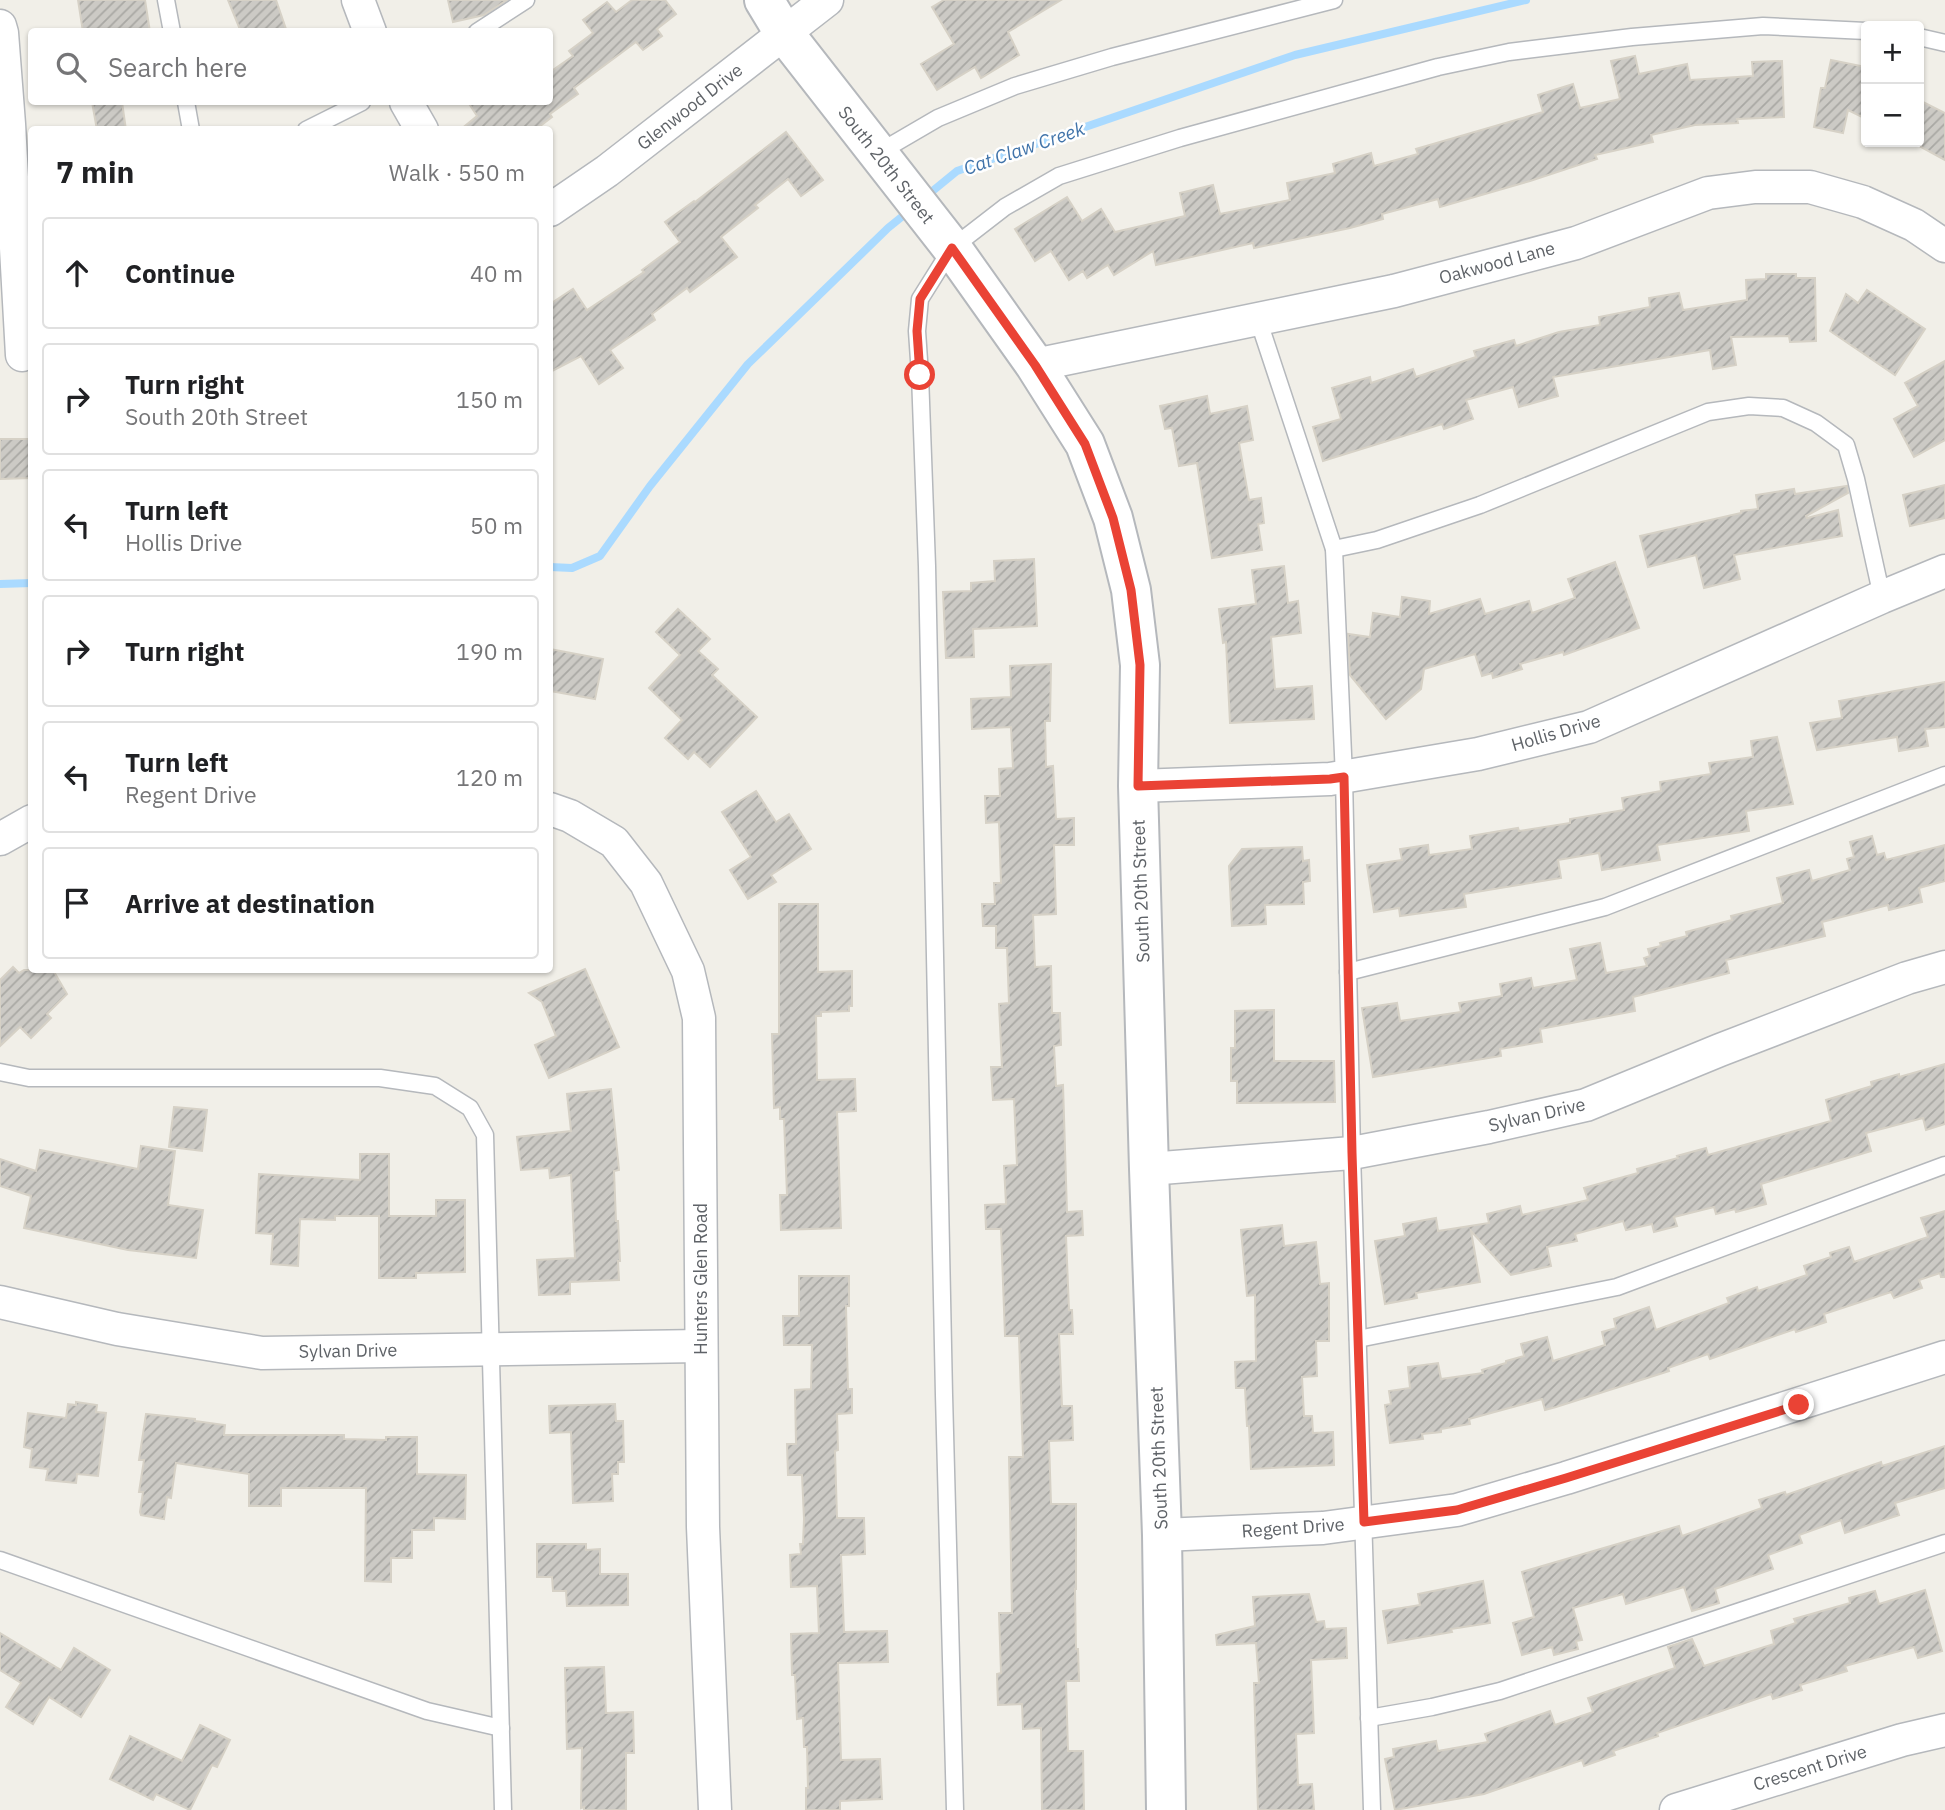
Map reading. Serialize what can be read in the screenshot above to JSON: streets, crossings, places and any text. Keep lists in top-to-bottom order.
{
  "streets": {
    "street": [
      "Glenwood Drive",
      "South 20th Street",
      "Oakwood Lane",
      "Hollis Drive",
      "Sylvan Drive",
      "Hunters Glen Road",
      "Regent Drive",
      "Crescent Drive"
    ]
  },
  "crossings": [
    ["Glenwood Drive", "South 20th Street"],
    ["South 20th Street", "Oakwood Lane"],
    ["South 20th Street", "Hollis Drive"],
    ["South 20th Street", "Sylvan Drive"],
    ["South 20th Street", "Regent Drive"],
    ["Sylvan Drive", "Hunters Glen Road"]
  ],
  "water": ["Cat Claw Creek"],
  "page": {
    "map_buttons": ["+", "−"],
    "search": "Search here",
    "heading": ["7 min", "Walk · 550 m"],
    "list": [
      ["Continue", "40 m"],
      ["Turn right", "South 20th Street", "150 m"],
      ["Turn left", "Hollis Drive", "50 m"],
      ["Turn right", "190 m"],
      ["Turn left", "Regent Drive", "120 m"],
      "Arrive at destination"
    ]
  }
}
